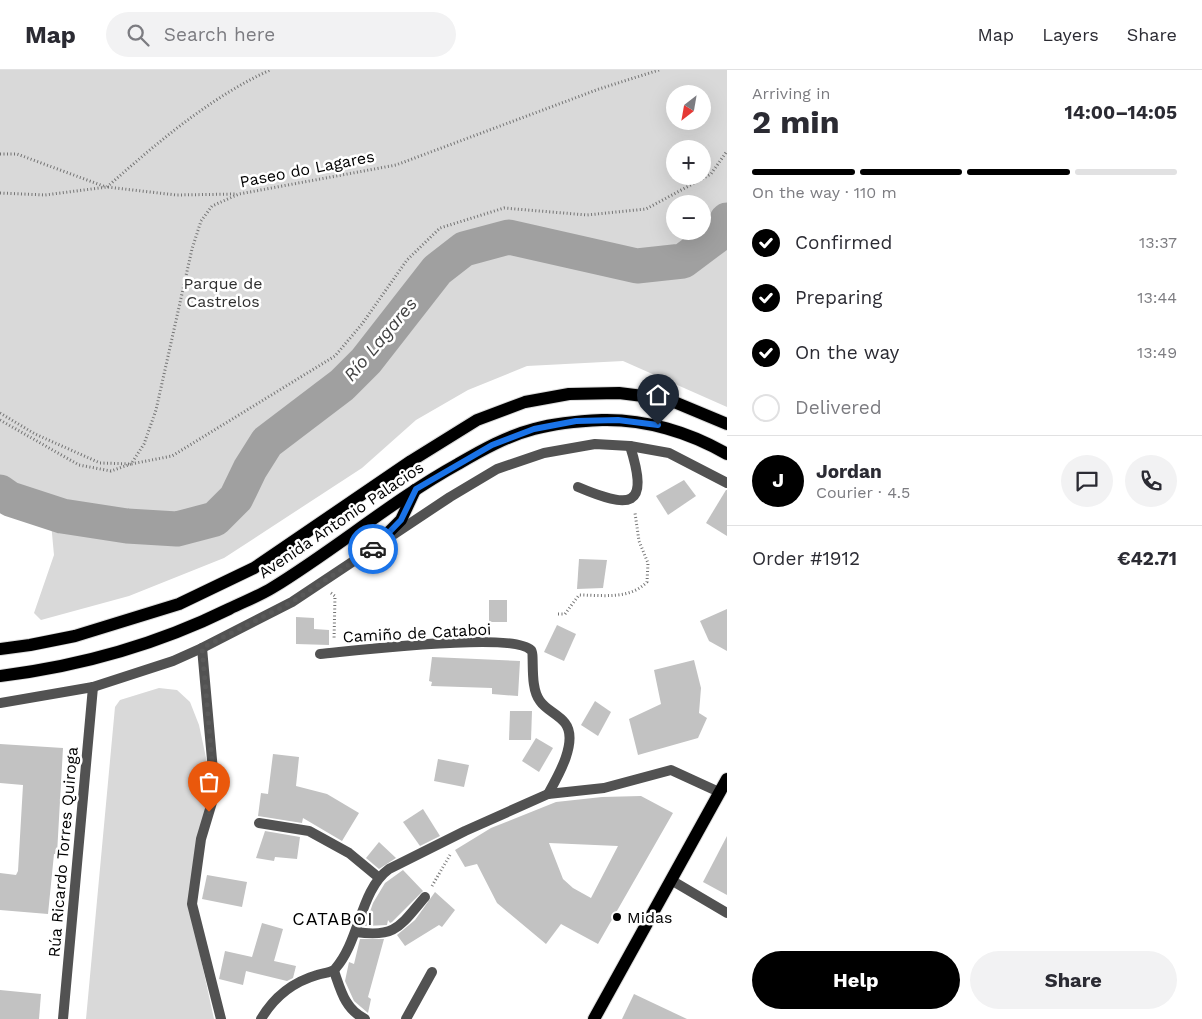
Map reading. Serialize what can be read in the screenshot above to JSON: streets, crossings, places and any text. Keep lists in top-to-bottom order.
{
  "streets": {
    "main road": ["Avenida Antonio Palacios"],
    "street": ["Camiño de Cataboi", "Rúa Ricardo Torres Quiroga"],
    "path": ["Paseo do Lagares"]
  },
  "districts": ["CATABOI"],
  "water": ["Río Lagares"],
  "parks": ["Parque de Castrelos"],
  "places": ["Midas"],
  "north": "bottom left",
  "page": {
    "header": "Map",
    "search": "Search here",
    "nav": ["Map", "Layers", "Share"],
    "heading": ["2 min", "Arriving in", "14:00–14:05"],
    "panel": [
      "Jordan",
      "Courier · 4.5",
      "Order #1912",
      "€42.71"
    ],
    "map_buttons": ["+", "−"],
    "bar": "On the way · 110 m",
    "list": [
      ["Confirmed", "13:37"],
      ["Preparing", "13:44"],
      ["On the way", "13:49"],
      "Delivered"
    ],
    "round": "J",
    "buttons": ["Help", "Share"]
  }
}
